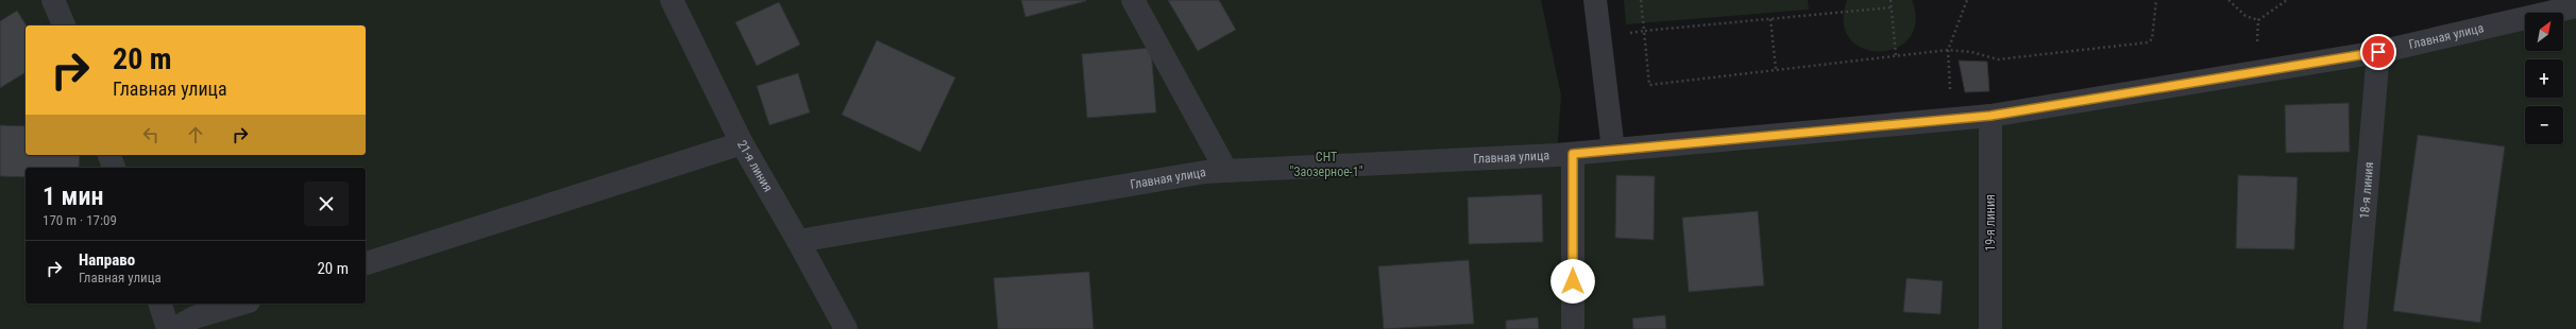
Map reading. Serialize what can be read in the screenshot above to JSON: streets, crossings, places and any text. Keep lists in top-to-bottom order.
{
  "streets": {
    "street": [
      "Главная улица",
      "21-я линия",
      "18-я линия",
      "19-я линия"
    ]
  },
  "crossings": [
    ["Главная улица", "21-я линия"],
    ["Главная улица", "18-я линия"],
    ["Главная улица", "19-я линия"]
  ],
  "parks": ["СНТ \"Заозерное-1\""],
  "north": "top right",
  "page": {
    "map_buttons": ["+", "−"],
    "turn": ["20 m", "Главная улица"],
    "heading": ["1 мин", "170 m · 17:09"],
    "list": [
      {
        "name": "Направо",
        "note": "Главная улица",
        "value": "20 m"
      }
    ]
  }
}
